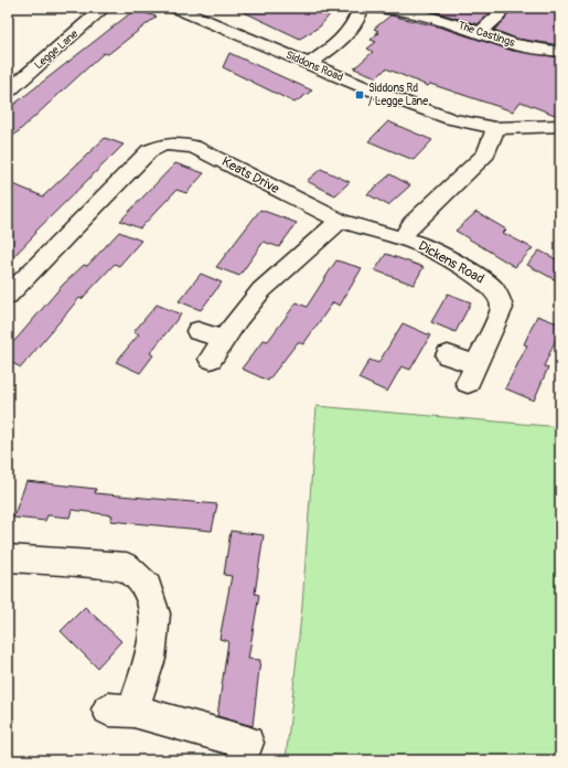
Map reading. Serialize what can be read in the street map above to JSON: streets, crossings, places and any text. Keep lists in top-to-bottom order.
{
  "streets": {
    "street": [
      "The Castings",
      "Legge Lane",
      "Siddons Road",
      "Keats Drive",
      "Dickens Road"
    ]
  },
  "crossings": [
    ["Keats Drive", "Dickens Road"]
  ],
  "places": {
    "transit": ["Siddons Rd / Legge Lane"]
  }
}
